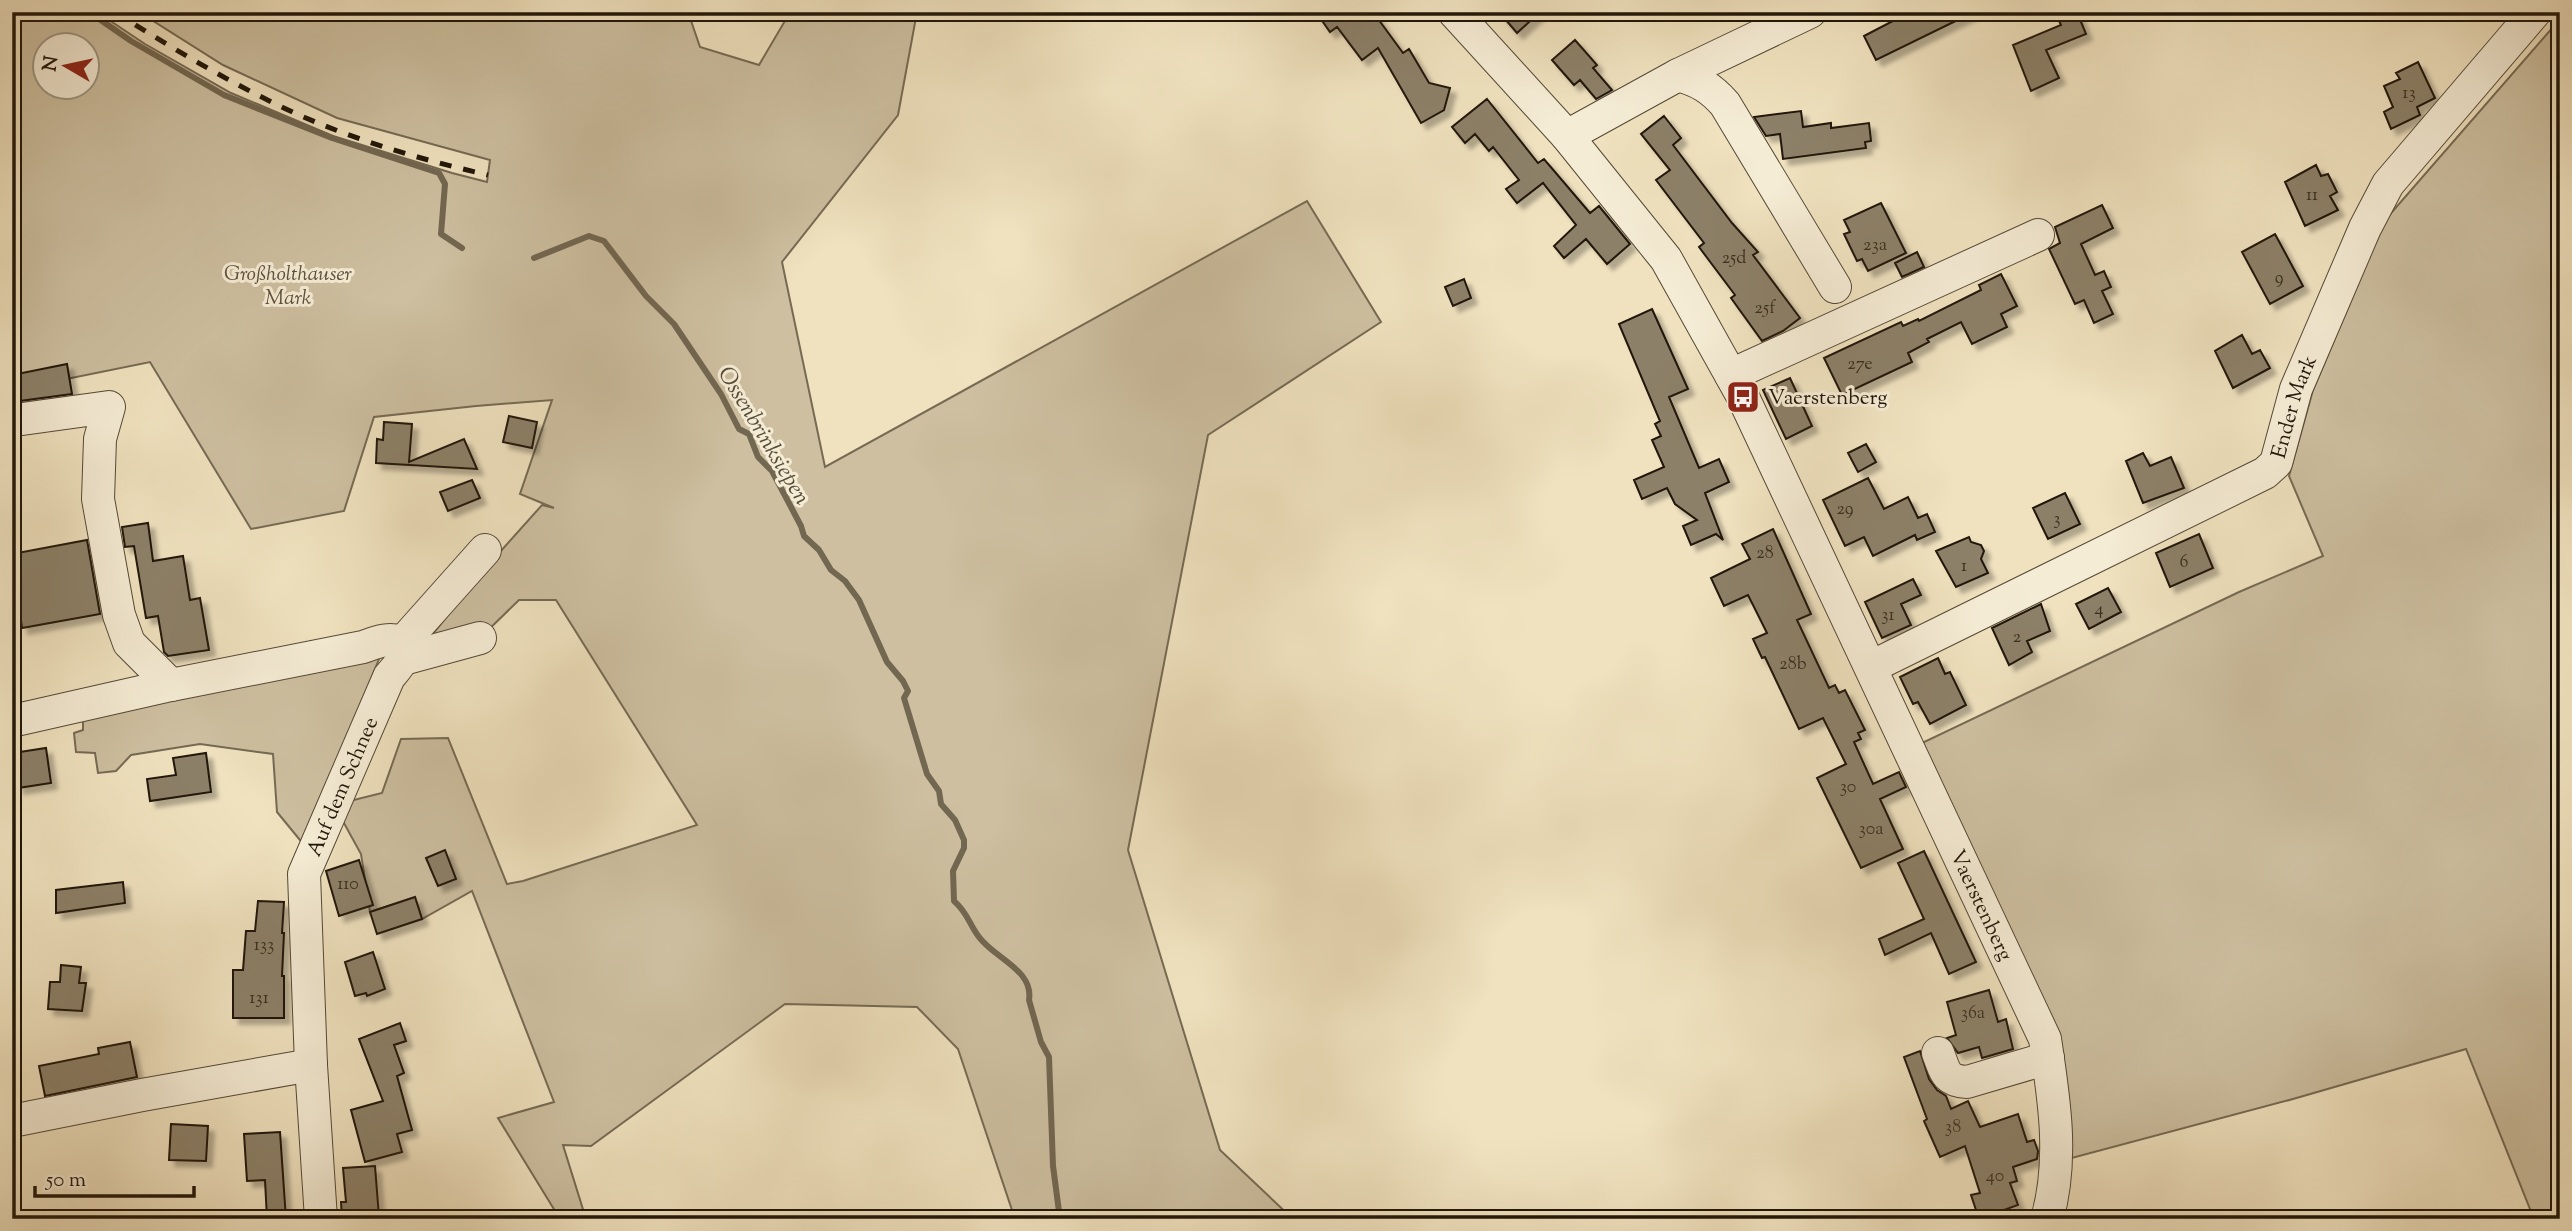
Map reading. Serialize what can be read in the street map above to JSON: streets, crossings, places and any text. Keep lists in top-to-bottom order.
{
  "streets": {
    "street": ["Ender Mark", "Auf dem Schnee", "Vaerstenberg"]
  },
  "crossings": [
    ["Ender Mark", "Vaerstenberg"]
  ],
  "water": ["Ossenbrinksiepen"],
  "parks": ["Großholthauser Mark"],
  "places": {
    "bus stop": ["Vaerstenberg"]
  },
  "house_numbers": [
    "13",
    "11",
    "23a",
    "25d",
    "9",
    "25f",
    "27e",
    "29",
    "3",
    "28",
    "6",
    "1",
    "4",
    "31",
    "2",
    "28b",
    "30",
    "30a",
    "110",
    "133",
    "131",
    "36a",
    "38",
    "40"
  ],
  "scale_bar": "50 m",
  "north": "left"
}
